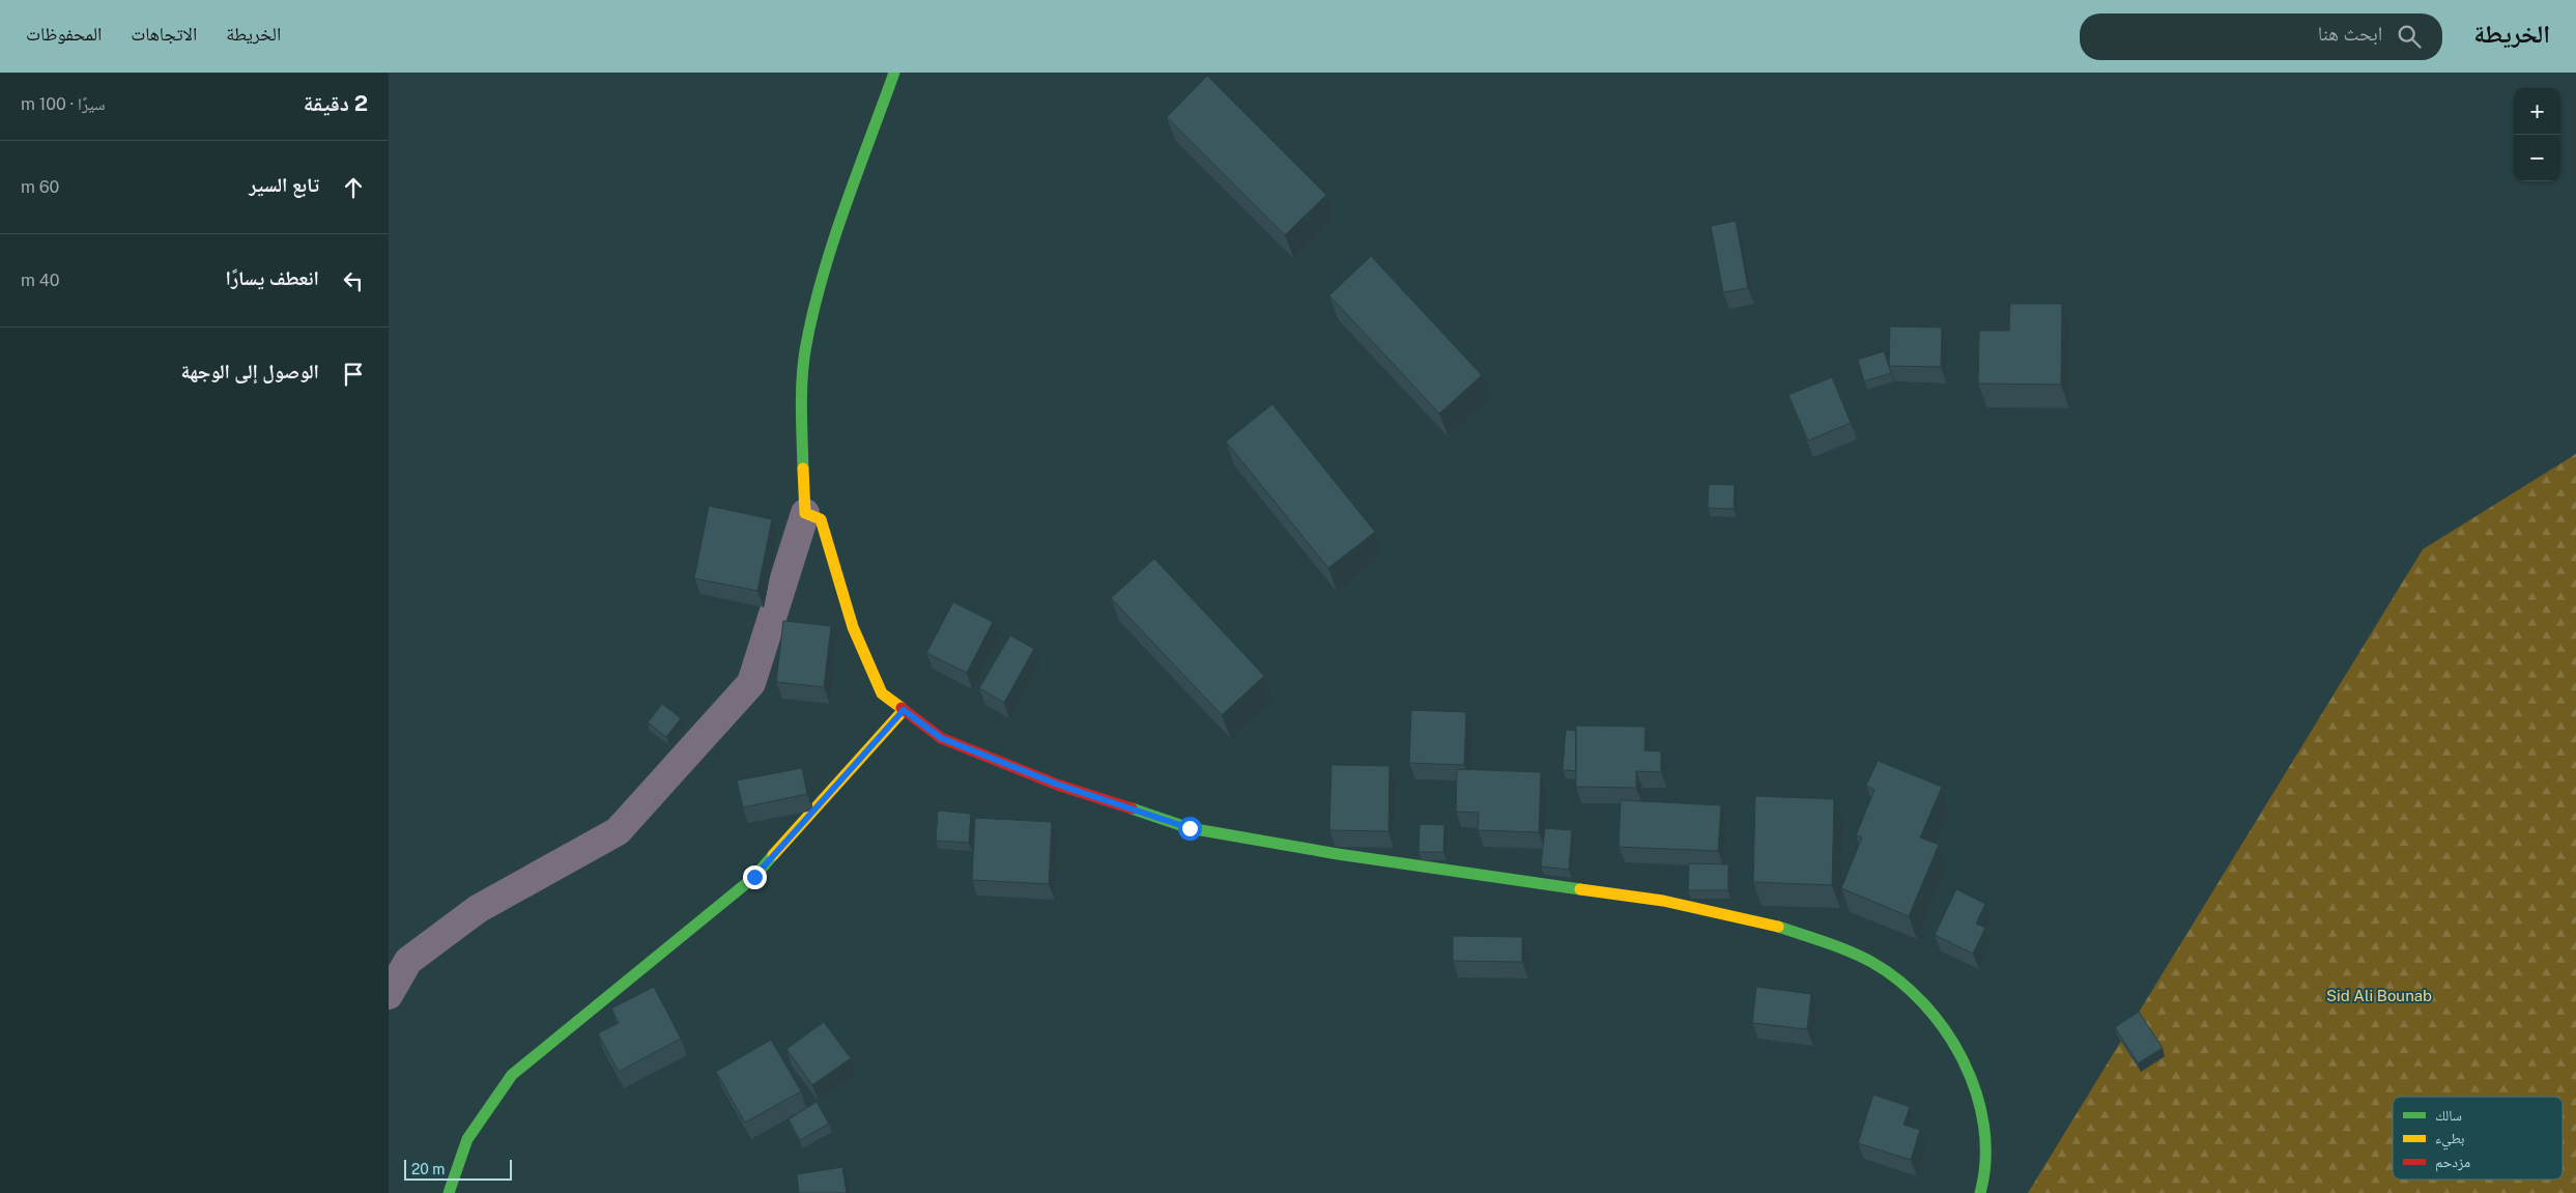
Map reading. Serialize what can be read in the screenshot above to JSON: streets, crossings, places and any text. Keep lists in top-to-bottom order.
{
  "parks": ["Sid Ali Bounab"],
  "legend": ["سالك", "بطيء", "مزدحم"],
  "scale_bar": "20 m",
  "page": {
    "header": "الخريطة",
    "search": "ابحث هنا",
    "nav": ["الخريطة", "الاتجاهات", "المحفوظات"],
    "heading": ["2 دقيقة", "سيرًا · 100 m"],
    "map_buttons": ["+", "−"],
    "list": [
      ["تابع السير", "60 m"],
      ["انعطف يسارًا", "40 m"],
      "الوصول إلى الوجهة"
    ],
    "scale": "20 m"
  }
}
